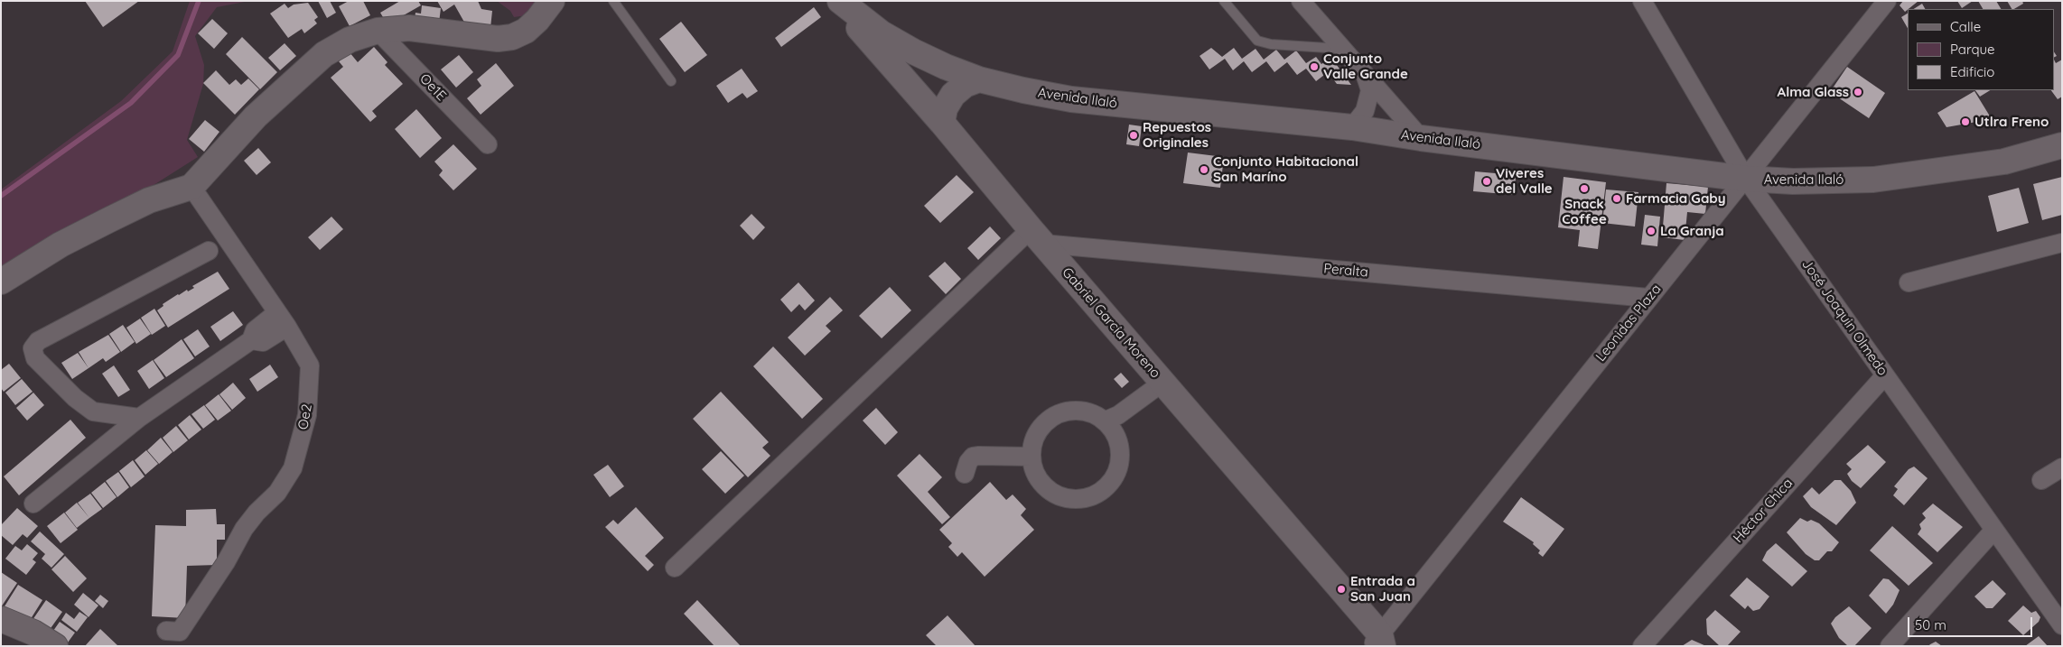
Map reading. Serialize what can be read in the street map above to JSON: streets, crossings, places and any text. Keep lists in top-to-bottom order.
{
  "streets": {
    "street": [
      "Oe1E",
      "Avenida Ilaló",
      "Peralta",
      "José Joaquin Olmedo",
      "Gabriel García Moreno",
      "Leonidas Plaza",
      "Oe2",
      "Héctor Chica"
    ]
  },
  "crossings": [
    ["Avenida Ilaló", "José Joaquin Olmedo"],
    ["Avenida Ilaló", "Leonidas Plaza"],
    ["Peralta", "Gabriel García Moreno"],
    ["Peralta", "Leonidas Plaza"],
    ["José Joaquin Olmedo", "Leonidas Plaza"],
    ["José Joaquin Olmedo", "Héctor Chica"],
    ["Gabriel García Moreno", "Leonidas Plaza"]
  ],
  "places": [
    "Conjunto Valle Grande",
    "Alma Glass",
    "Utlra Freno",
    "Repuestos Originales",
    "Conjunto Habitacional San Maríno",
    "Viveres del Valle",
    "Snack Coffee",
    "Farmacia Gaby",
    "La Granja",
    "Entrada a San Juan"
  ],
  "legend": ["Calle", "Parque", "Edificio"],
  "scale_bar": "50 m"
}
